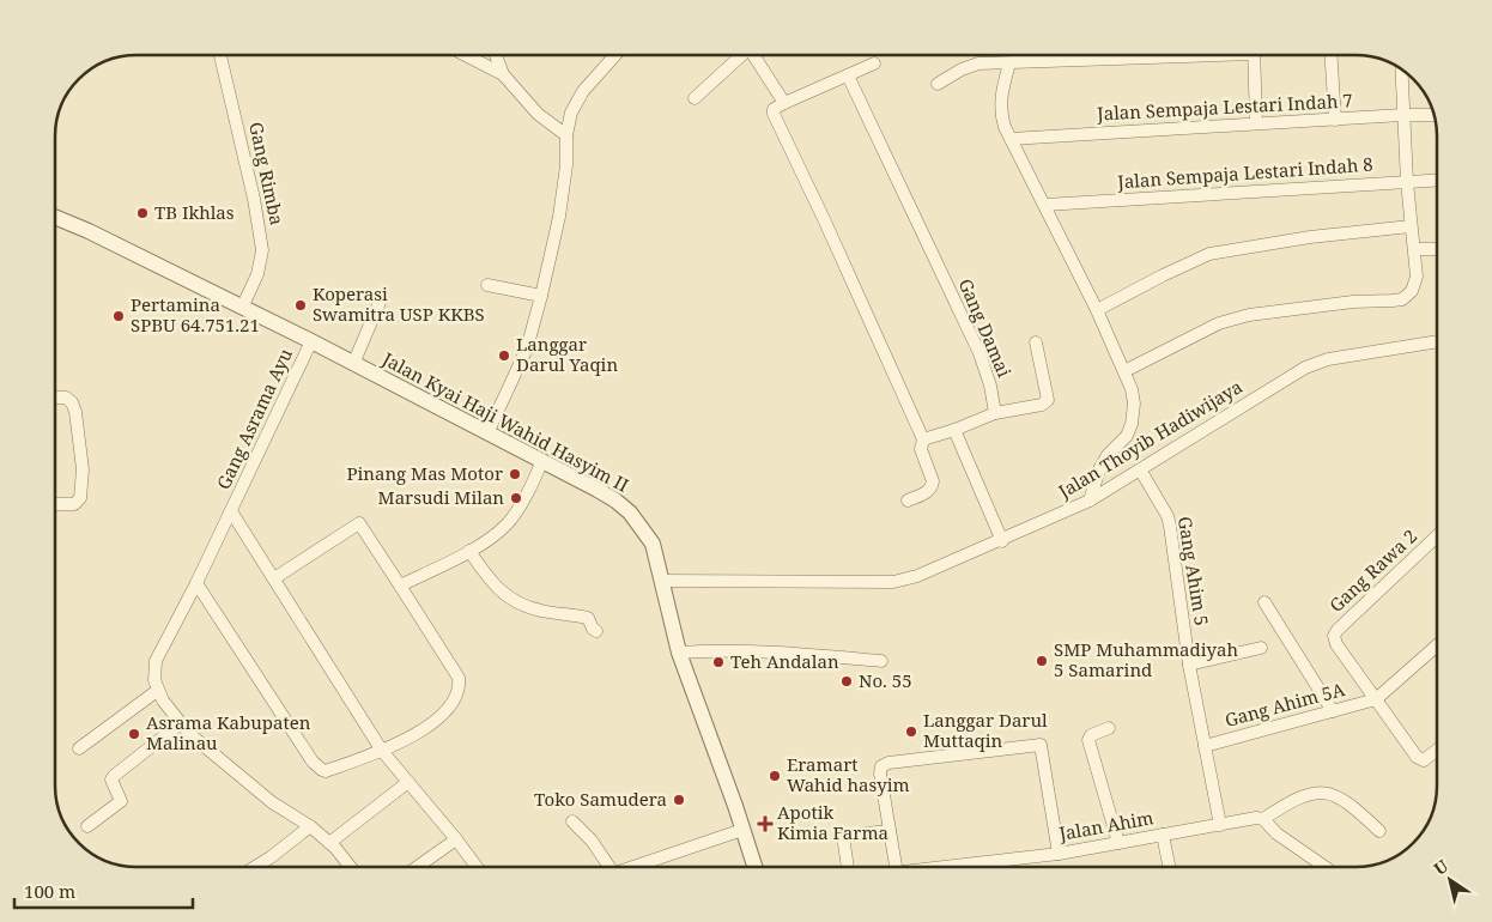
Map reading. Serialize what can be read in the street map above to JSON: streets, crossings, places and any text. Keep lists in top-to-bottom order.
{
  "streets": {
    "street": [
      "Jalan Sempaja Lestari Indah 7",
      "Gang Rimba",
      "Jalan Sempaja Lestari Indah 8",
      "Gang Damai",
      "Gang Asrama Ayu",
      "Jalan Kyai Haji Wahid Hasyim II",
      "Jalan Thoyib Hadiwijaya",
      "Gang Ahim 5",
      "Gang Rawa 2",
      "Gang Ahim 5A",
      "Jalan Ahim"
    ]
  },
  "crossings": [
    ["Gang Rimba", "Jalan Kyai Haji Wahid Hasyim II"],
    ["Gang Asrama Ayu", "Jalan Kyai Haji Wahid Hasyim II"],
    ["Jalan Kyai Haji Wahid Hasyim II", "Jalan Thoyib Hadiwijaya"],
    ["Jalan Thoyib Hadiwijaya", "Gang Ahim 5"],
    ["Gang Ahim 5", "Gang Ahim 5A"],
    ["Gang Ahim 5", "Jalan Ahim"],
    ["Gang Rawa 2", "Gang Ahim 5A"]
  ],
  "places": {
    "other": [
      "TB Ikhlas",
      "Koperasi Swamitra USP KKBS",
      "Pertamina SPBU 64.751.21",
      "Langgar Darul Yaqin",
      "Pinang Mas Motor",
      "Marsudi Milan",
      "SMP Muhammadiyah 5 Samarind",
      "Teh Andalan",
      "No. 55",
      "Langgar Darul Muttaqin",
      "Asrama Kabupaten Malinau",
      "Eramart Wahid hasyim",
      "Toko Samudera"
    ],
    "health": ["Apotik Kimia Farma"]
  },
  "scale_bar": "100 m",
  "north": "top left"
}
